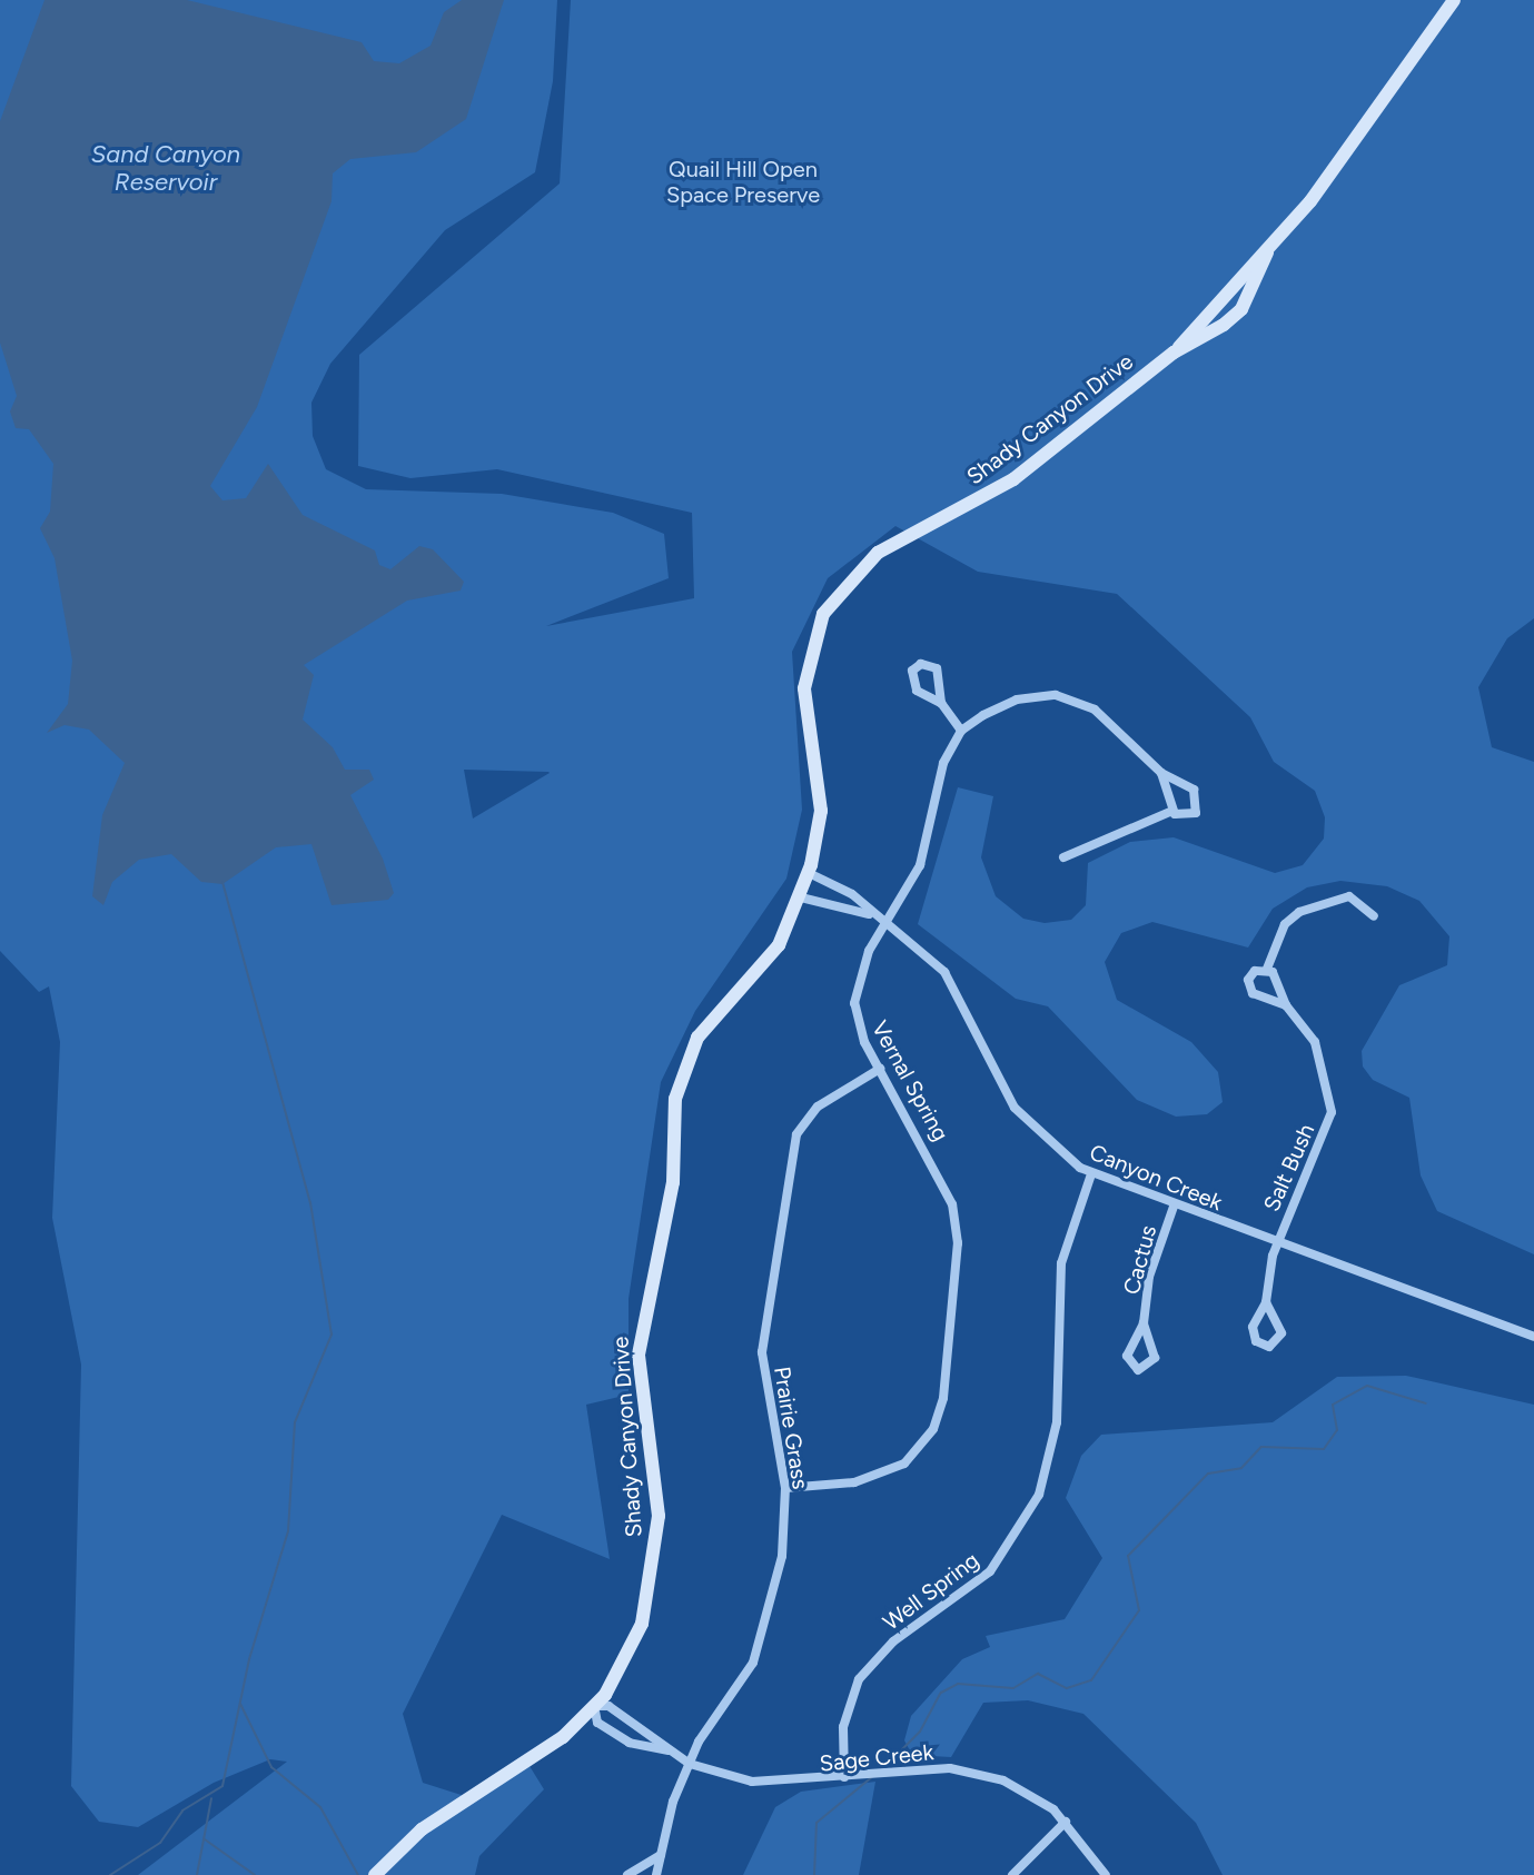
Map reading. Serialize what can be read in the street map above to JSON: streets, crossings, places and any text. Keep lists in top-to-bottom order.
{
  "streets": {
    "street": [
      "Shady Canyon Drive",
      "Vernal Spring",
      "Salt Bush",
      "Canyon Creek",
      "Cactus",
      "Prairie Grass",
      "Well Spring",
      "Sage Creek"
    ]
  },
  "crossings": [
    ["Shady Canyon Drive", "Canyon Creek"],
    ["Shady Canyon Drive", "Sage Creek"],
    ["Vernal Spring", "Canyon Creek"],
    ["Vernal Spring", "Prairie Grass"],
    ["Salt Bush", "Canyon Creek"],
    ["Canyon Creek", "Cactus"],
    ["Canyon Creek", "Well Spring"],
    ["Prairie Grass", "Sage Creek"],
    ["Well Spring", "Sage Creek"]
  ],
  "water": ["Sand Canyon Reservoir"],
  "parks": ["Quail Hill Open Space Preserve"]
}
